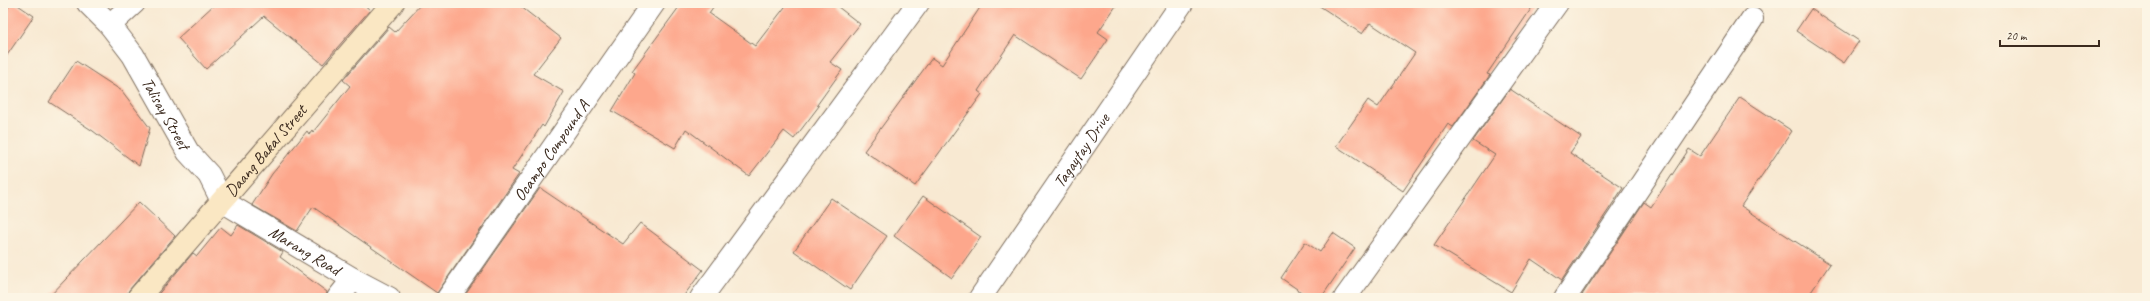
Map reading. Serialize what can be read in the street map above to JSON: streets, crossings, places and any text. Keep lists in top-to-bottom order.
{
  "streets": {
    "street": [
      "Talisay Street",
      "Ocampo Compound A",
      "Tagaytay Drive",
      "Daang Bakal Street",
      "Marang Road"
    ]
  },
  "crossings": [
    ["Talisay Street", "Daang Bakal Street"],
    ["Talisay Street", "Marang Road"],
    ["Daang Bakal Street", "Marang Road"]
  ],
  "scale_bar": "20 m"
}
